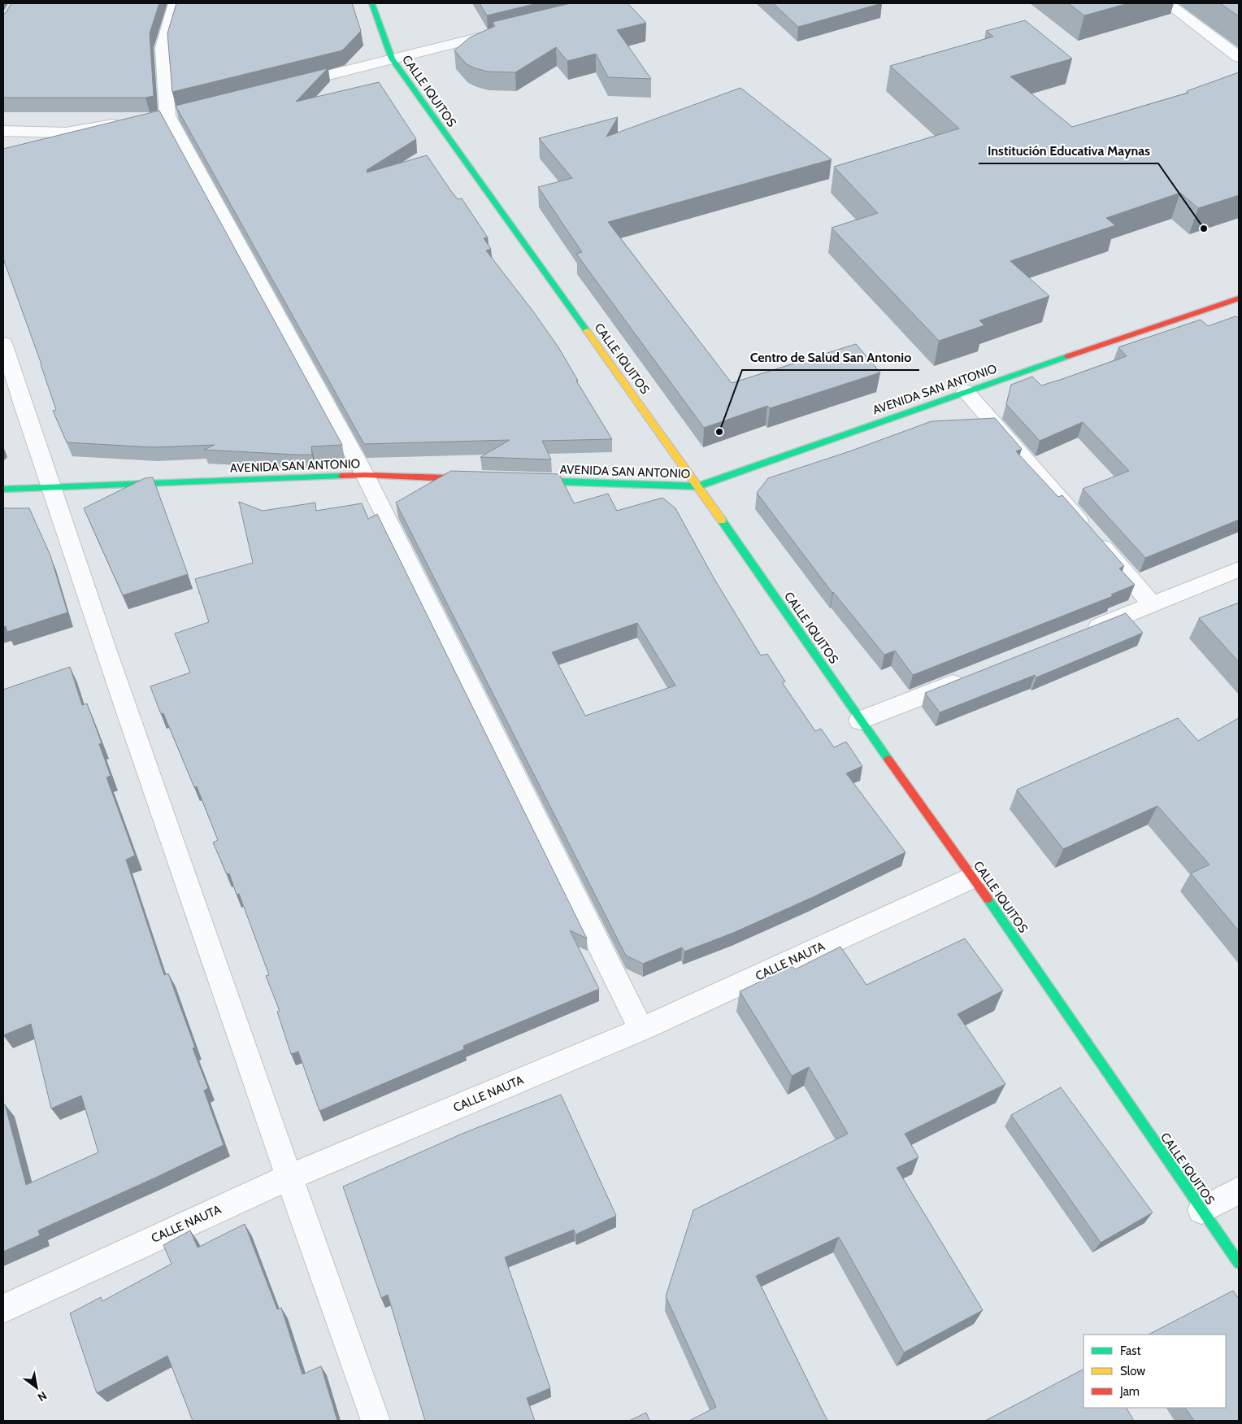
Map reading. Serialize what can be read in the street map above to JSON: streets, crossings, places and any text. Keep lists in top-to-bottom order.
{
  "streets": {
    "street": ["CALLE IQUITOS", "AVENIDA SAN ANTONIO", "CALLE NAUTA"]
  },
  "crossings": [
    ["CALLE IQUITOS", "AVENIDA SAN ANTONIO"],
    ["CALLE IQUITOS", "CALLE NAUTA"]
  ],
  "places": ["Institución Educativa Maynas", "Centro de Salud San Antonio"],
  "legend": ["Fast", "Slow", "Jam"],
  "north": "bottom right"
}
